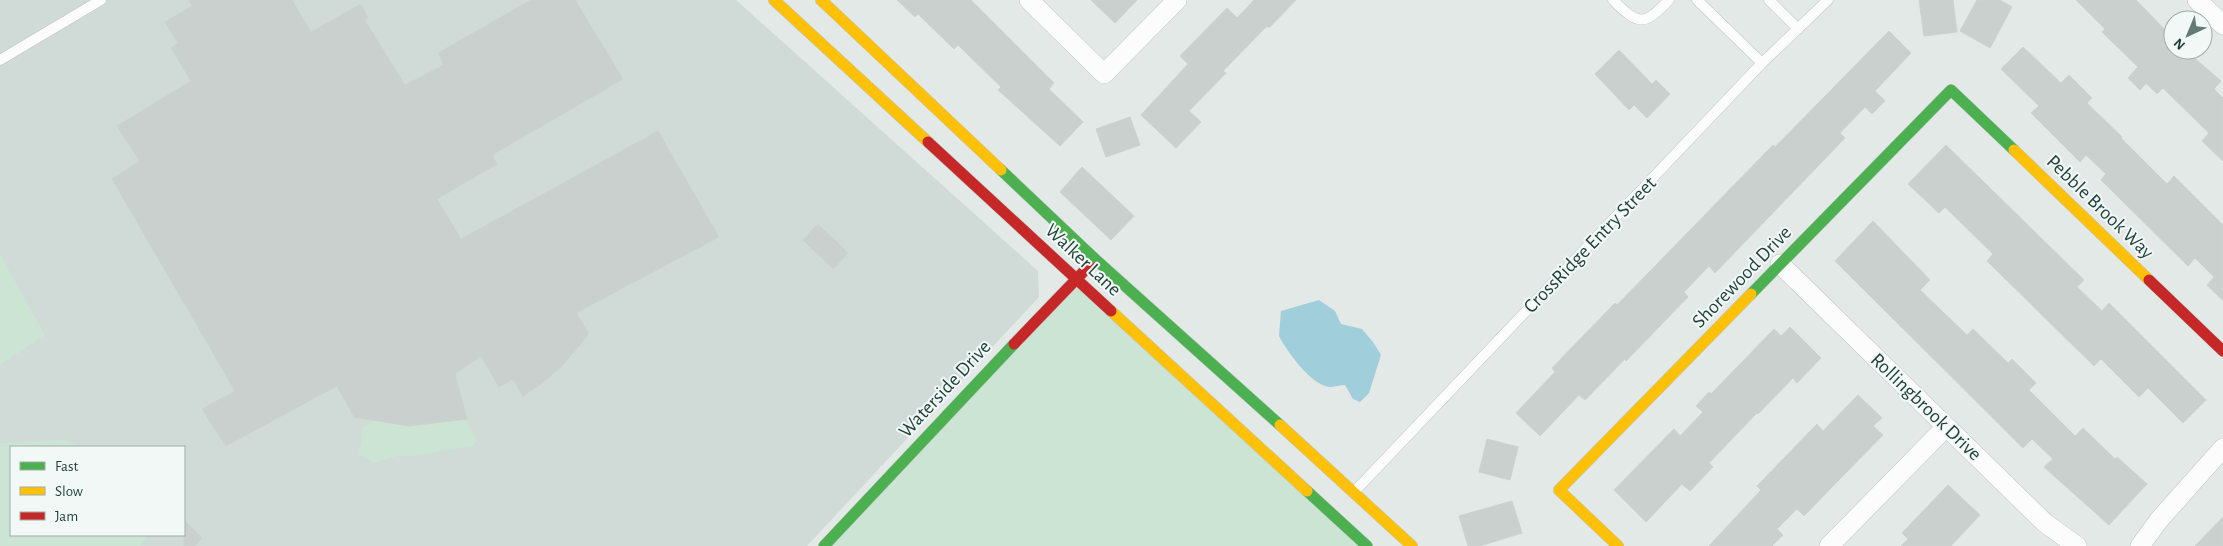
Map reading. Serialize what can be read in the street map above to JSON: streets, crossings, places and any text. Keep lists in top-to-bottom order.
{
  "streets": {
    "street": [
      "Pebble Brook Way",
      "Walker Lane",
      "Shorewood Drive",
      "Waterside Drive",
      "Rollingbrook Drive"
    ],
    "lane": ["CrossRidge Entry Street"]
  },
  "crossings": [
    ["Pebble Brook Way", "Shorewood Drive"],
    ["CrossRidge Entry Street", "Walker Lane"],
    ["Walker Lane", "Waterside Drive"],
    ["Shorewood Drive", "Rollingbrook Drive"]
  ],
  "legend": ["Fast", "Slow", "Jam"],
  "north": "bottom left"
}
